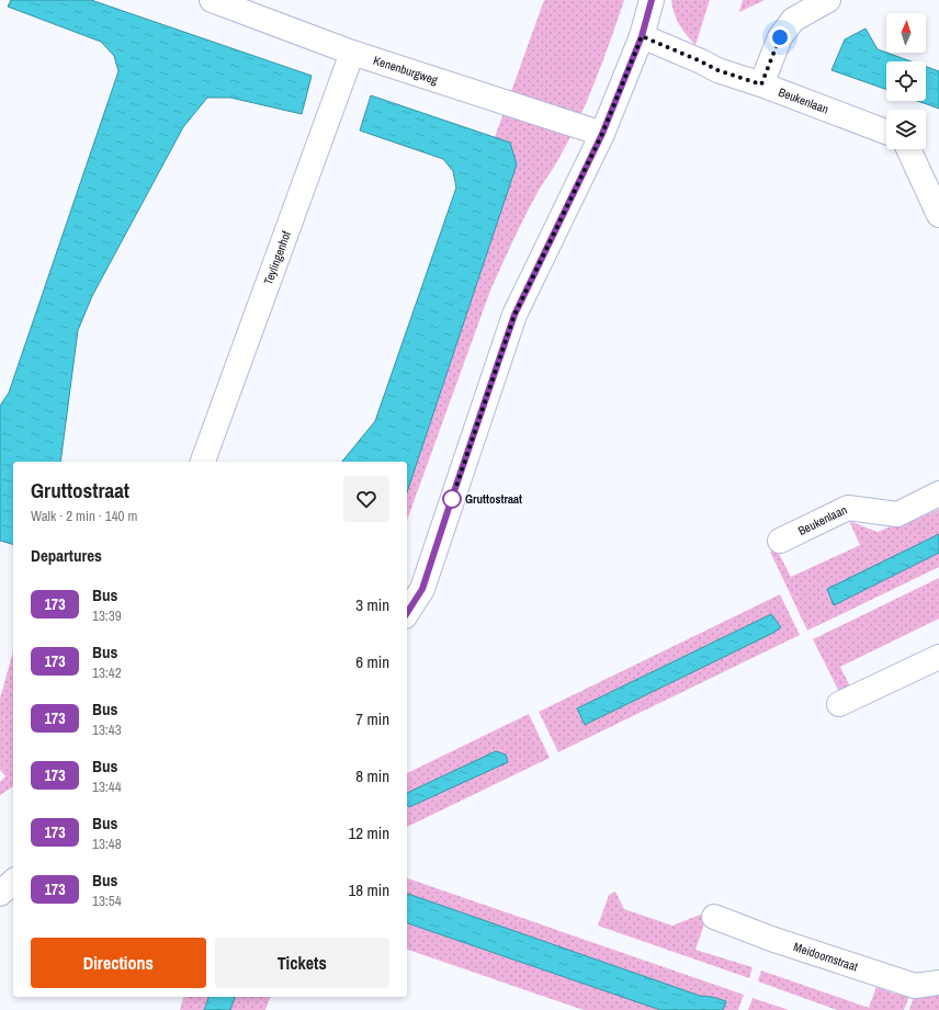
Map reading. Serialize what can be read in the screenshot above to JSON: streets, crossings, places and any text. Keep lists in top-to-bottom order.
{
  "streets": {
    "street": [
      "Kenenburgweg",
      "Beukenlaan",
      "Teylingenhof",
      "Meidoornstraat"
    ]
  },
  "crossings": [
    ["Kenenburgweg", "Teylingenhof"]
  ],
  "places": ["Gruttostraat"],
  "lines": ["bus line 173"],
  "north": "top",
  "page": {
    "heading": [
      ["Gruttostraat", "Walk · 2 min · 140 m"],
      "Departures"
    ],
    "list": [
      {
        "mark": "173",
        "name": "Bus",
        "note": "13:39",
        "value": "3 min"
      },
      {
        "mark": "173",
        "name": "Bus",
        "note": "13:42",
        "value": "6 min"
      },
      {
        "mark": "173",
        "name": "Bus",
        "note": "13:43",
        "value": "7 min"
      },
      {
        "mark": "173",
        "name": "Bus",
        "note": "13:44",
        "value": "8 min"
      },
      {
        "mark": "173",
        "name": "Bus",
        "note": "13:48",
        "value": "12 min"
      },
      {
        "mark": "173",
        "name": "Bus",
        "note": "13:54",
        "value": "18 min"
      }
    ],
    "buttons": ["Directions", "Tickets"]
  }
}
